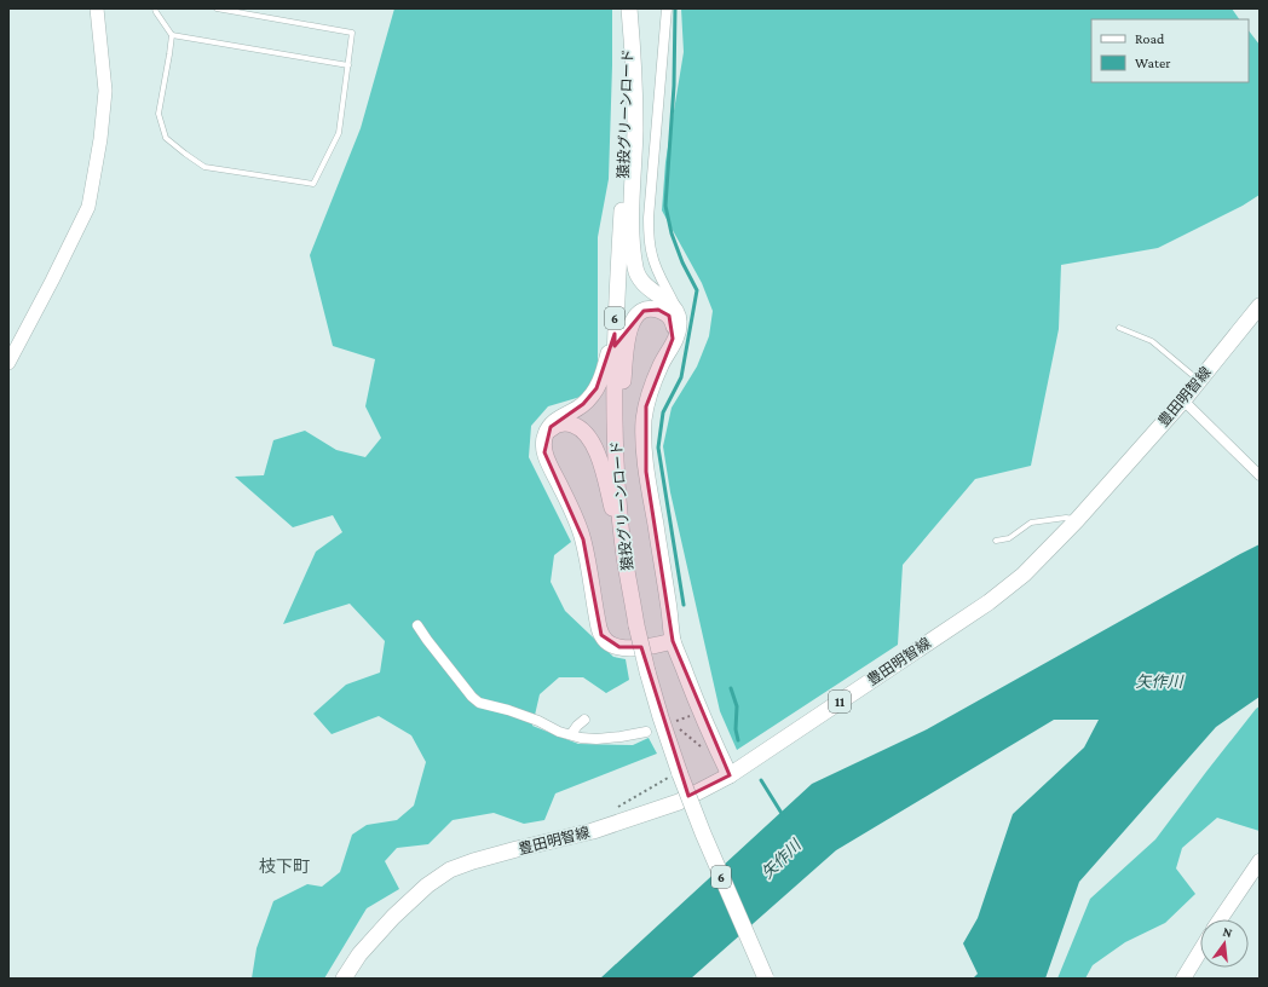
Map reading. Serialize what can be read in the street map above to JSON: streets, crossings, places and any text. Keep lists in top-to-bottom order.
{
  "streets": {
    "main road": [
      "猿投グリーンロード",
      "6",
      "豊田明智線",
      "11"
    ]
  },
  "districts": ["枝下町"],
  "water": ["矢作川"],
  "legend": ["Road", "Water"],
  "north": "top"
}
